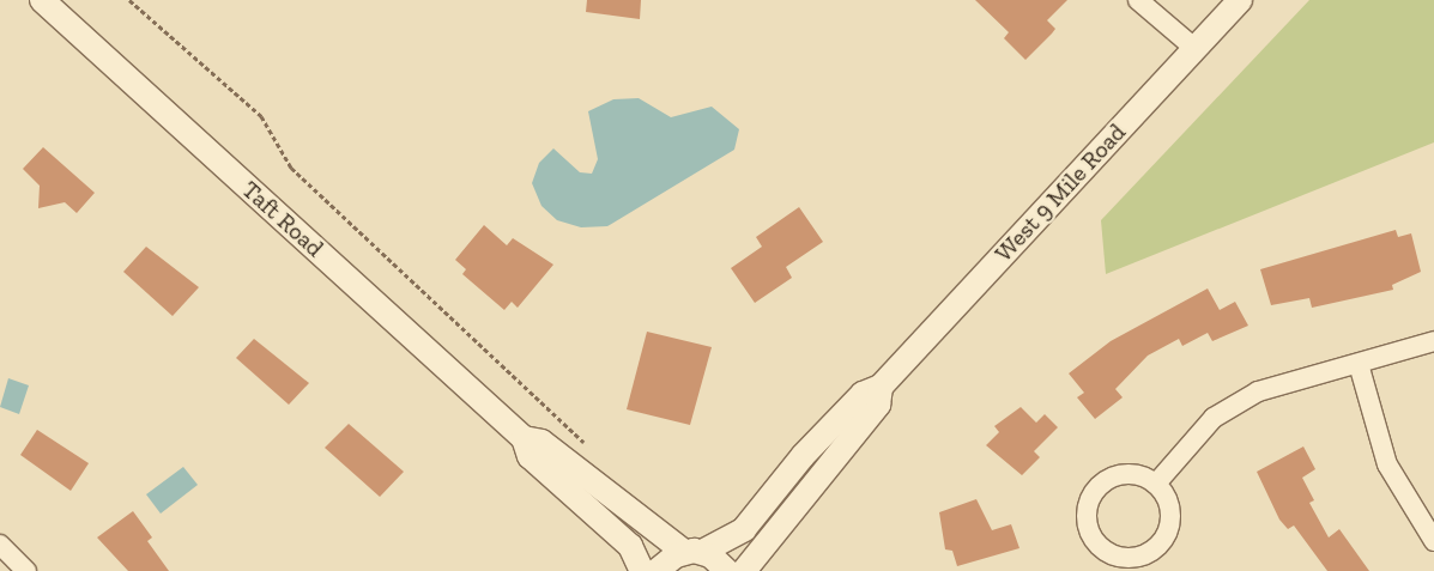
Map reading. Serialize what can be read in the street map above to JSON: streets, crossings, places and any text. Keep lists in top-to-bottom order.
{
  "streets": {
    "street": ["West 9 Mile Road", "Taft Road"]
  },
  "crossings": [
    ["West 9 Mile Road", "Taft Road"]
  ]
}
